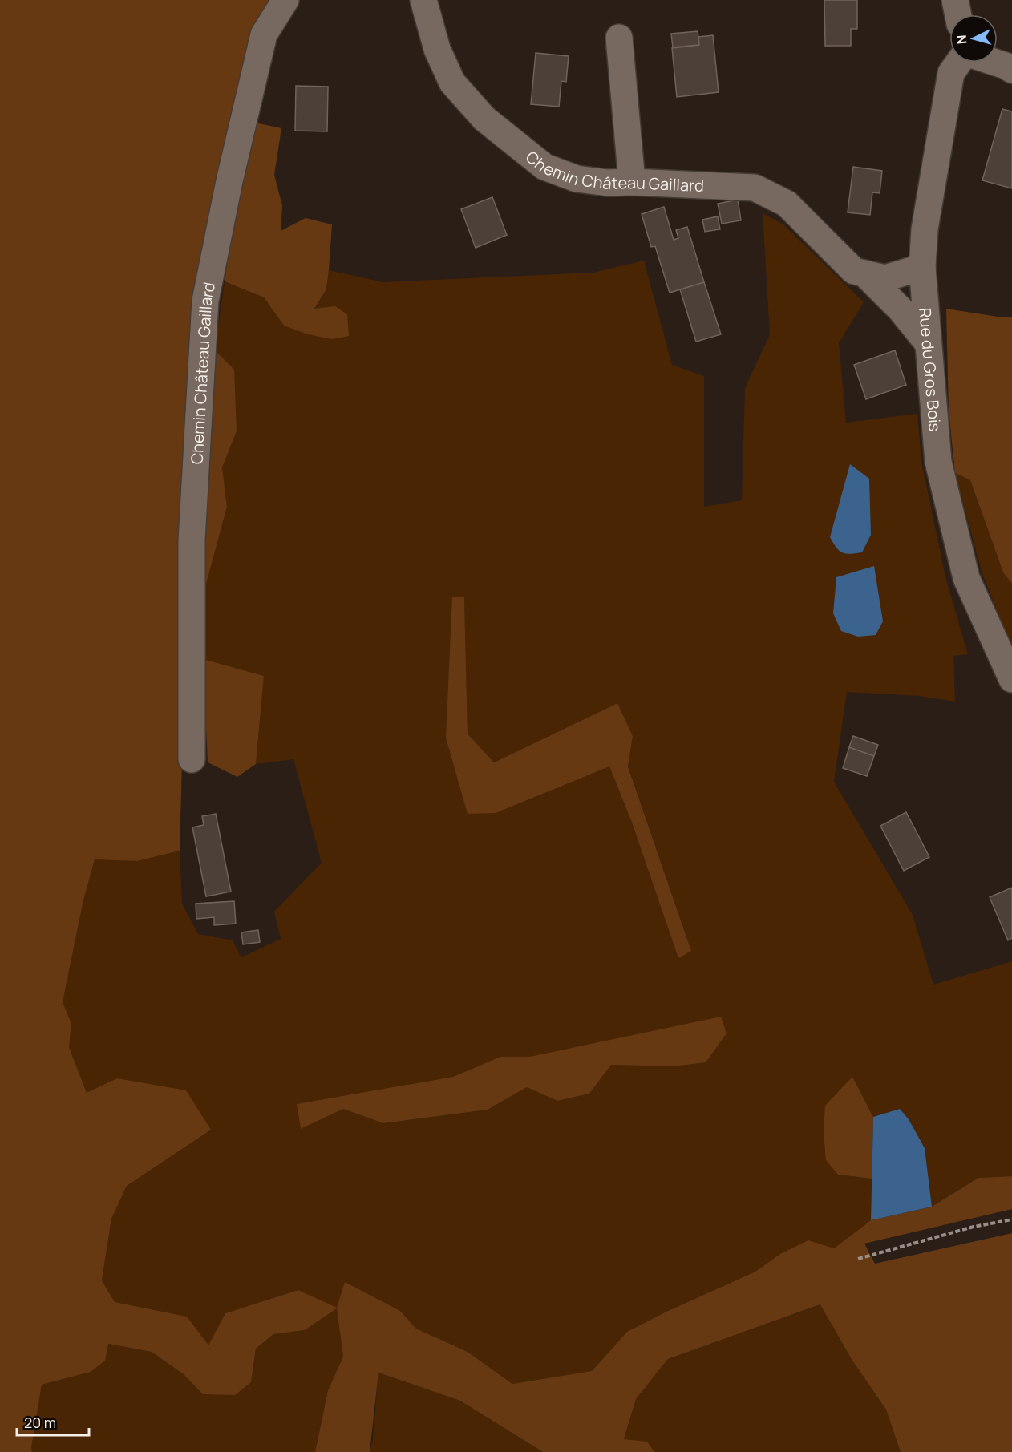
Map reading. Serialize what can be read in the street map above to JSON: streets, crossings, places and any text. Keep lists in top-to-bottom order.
{
  "streets": {
    "street": ["Chemin Château Gaillard", "Rue du Gros Bois"]
  },
  "crossings": [
    ["Chemin Château Gaillard", "Rue du Gros Bois"]
  ],
  "scale_bar": "20 m",
  "north": "left"
}
